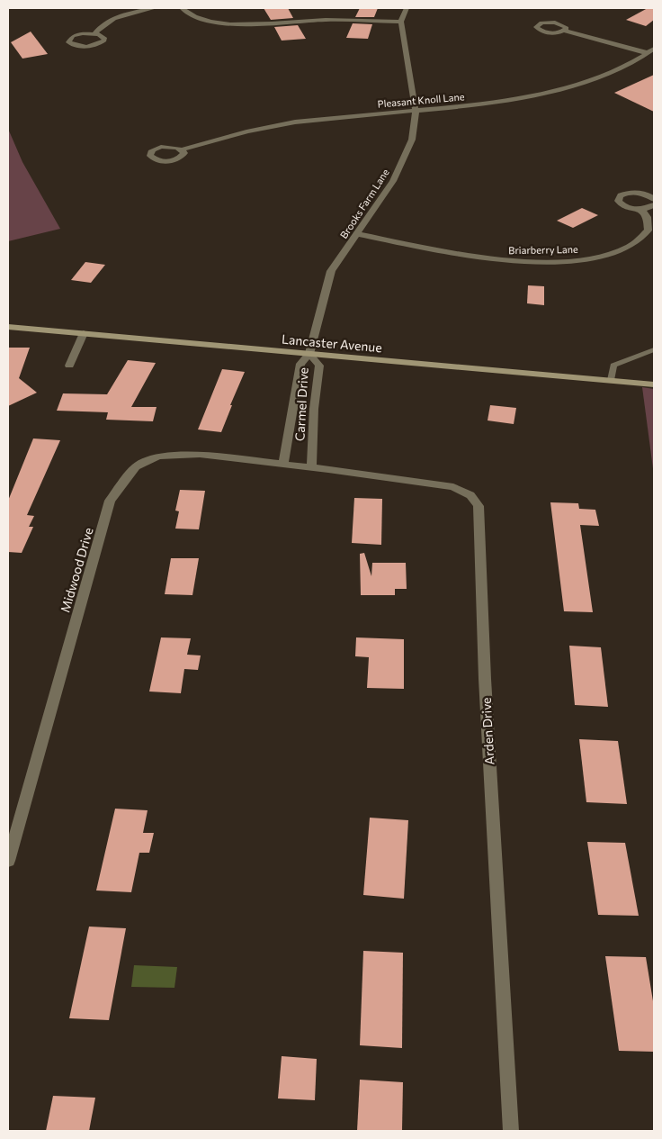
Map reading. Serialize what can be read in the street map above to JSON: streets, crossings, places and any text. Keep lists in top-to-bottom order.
{
  "streets": {
    "main road": ["Lancaster Avenue"],
    "street": [
      "Pleasant Knoll Lane",
      "Brooks Farm Lane",
      "Briarberry Lane",
      "Carmel Drive",
      "Midwood Drive",
      "Arden Drive"
    ]
  },
  "crossings": [
    ["Pleasant Knoll Lane", "Brooks Farm Lane"],
    ["Brooks Farm Lane", "Briarberry Lane"],
    ["Brooks Farm Lane", "Lancaster Avenue"],
    ["Brooks Farm Lane", "Carmel Drive"],
    ["Lancaster Avenue", "Carmel Drive"],
    ["Carmel Drive", "Midwood Drive"],
    ["Carmel Drive", "Arden Drive"],
    ["Midwood Drive", "Arden Drive"]
  ]
}
